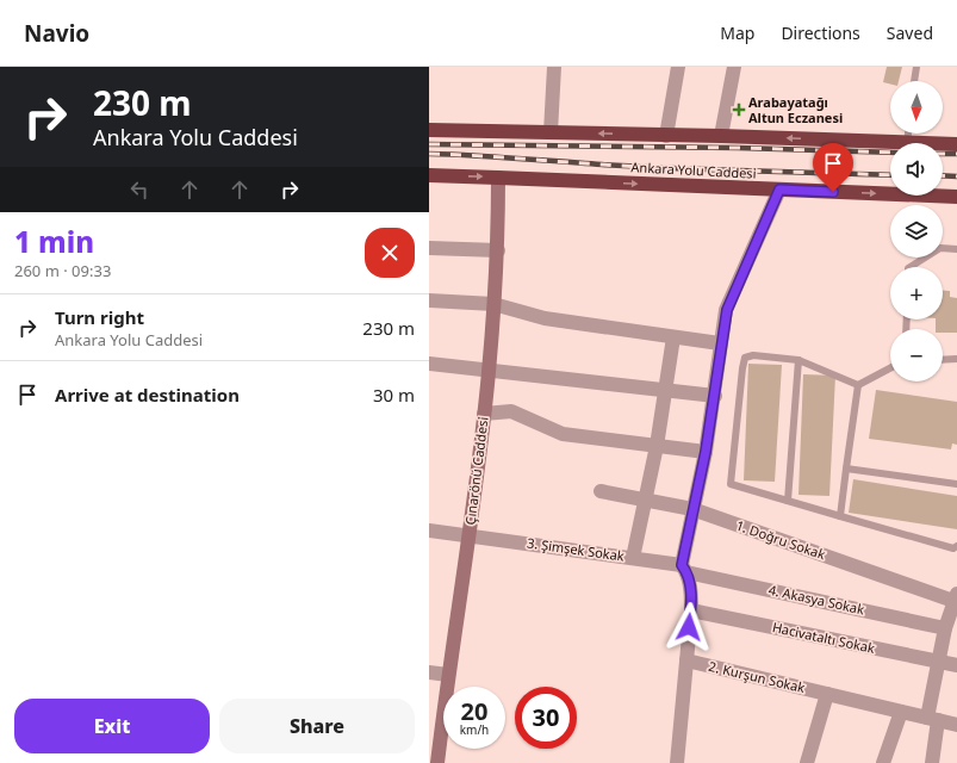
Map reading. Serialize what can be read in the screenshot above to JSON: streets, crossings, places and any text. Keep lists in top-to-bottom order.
{
  "streets": {
    "highway": ["Ankara Yolu Caddesi"],
    "main road": ["Çınarönü Caddesi"],
    "street": [
      "1. Doğru Sokak",
      "3. Şimşek Sokak",
      "4. Akasya Sokak",
      "Hacivataltı Sokak",
      "2. Kurşun Sokak"
    ]
  },
  "crossings": [
    ["Ankara Yolu Caddesi", "Çınarönü Caddesi"],
    ["Çınarönü Caddesi", "3. Şimşek Sokak"],
    ["3. Şimşek Sokak", "4. Akasya Sokak"]
  ],
  "places": {
    "health": ["Arabayatağı Altun Eczanesi"]
  },
  "north": "bottom",
  "page": {
    "header": "Navio",
    "nav": ["Map", "Directions", "Saved"],
    "turn": ["230 m", "Ankara Yolu Caddesi"],
    "map_buttons": ["+", "−"],
    "heading": ["1 min", "260 m · 09:33"],
    "list": [
      {
        "name": "Turn right",
        "note": "Ankara Yolu Caddesi",
        "value": "230 m"
      },
      {
        "name": "Arrive at destination",
        "value": "30 m"
      }
    ],
    "speed": "20 km/h",
    "limit": "30",
    "buttons": ["Exit", "Share"]
  }
}
